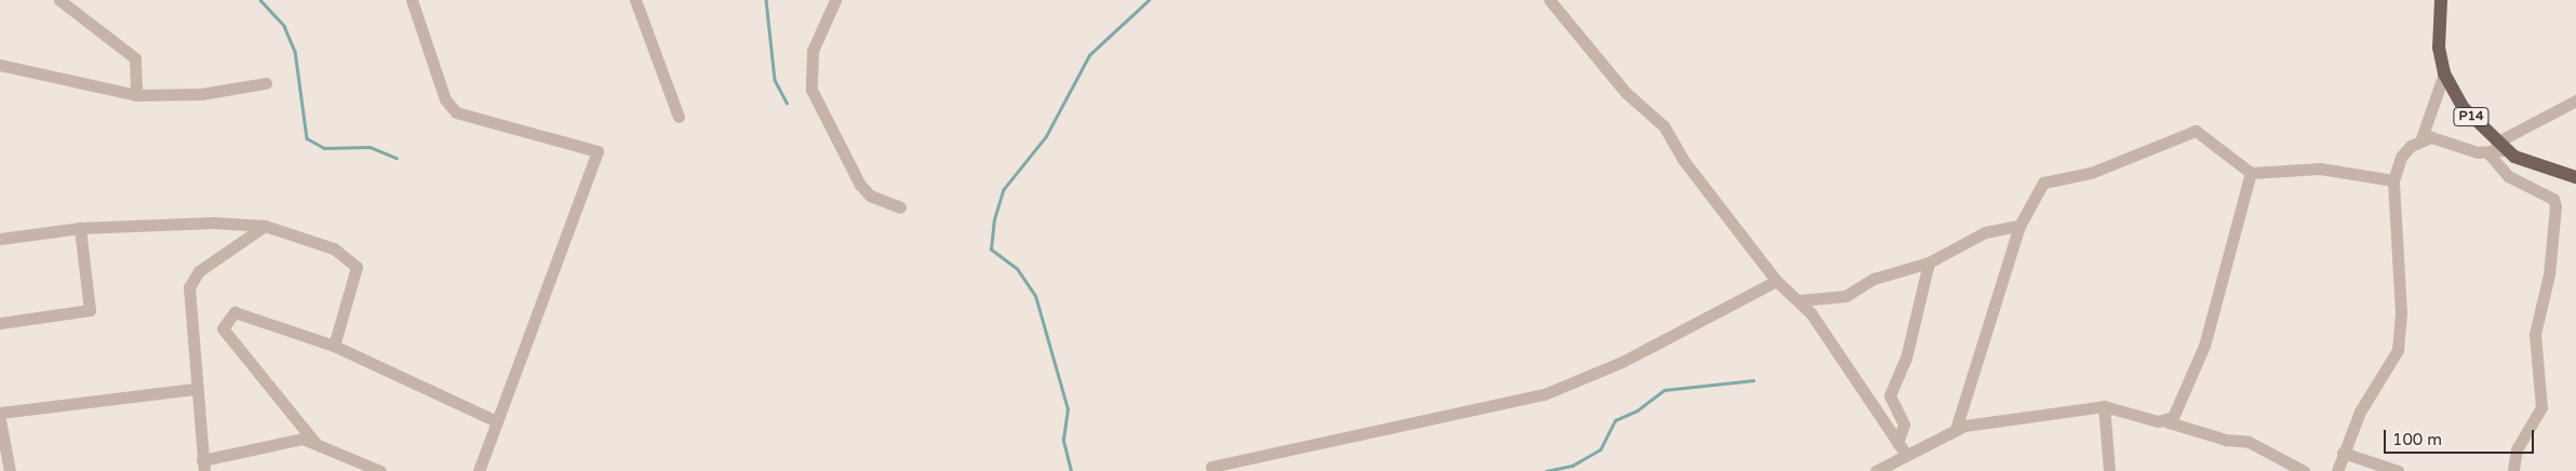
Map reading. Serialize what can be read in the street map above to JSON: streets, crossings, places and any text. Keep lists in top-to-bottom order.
{
  "streets": {
    "main road": ["P14"]
  },
  "scale_bar": "100 m"
}
